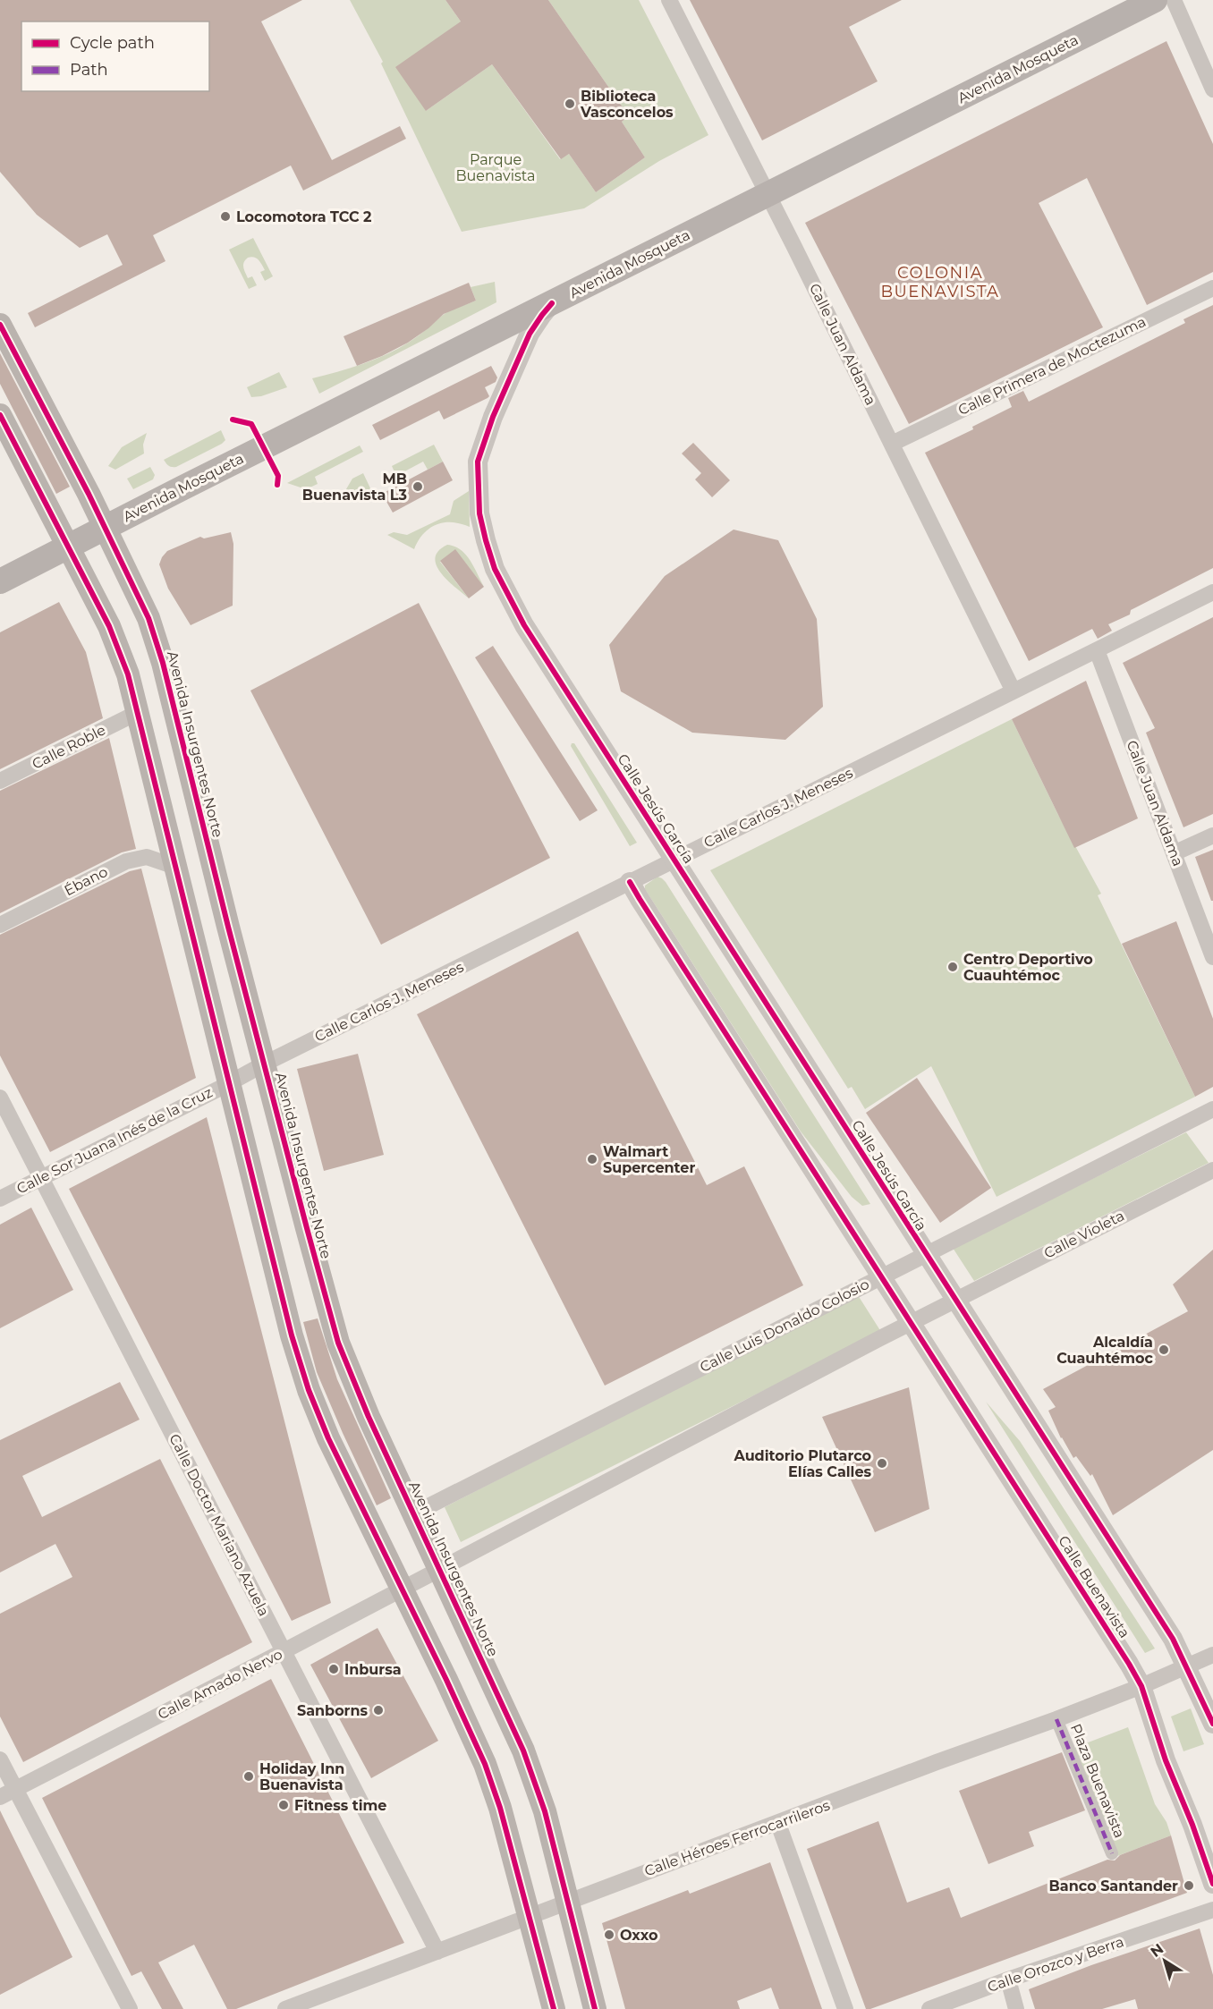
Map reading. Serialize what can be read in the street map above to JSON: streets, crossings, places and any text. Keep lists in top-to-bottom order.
{
  "streets": {
    "main road": ["Avenida Mosqueta", "Avenida Insurgentes Norte"],
    "street": [
      "Calle Juan Aldama",
      "Calle Primera de Moctezuma",
      "Calle Roble",
      "Calle Carlos J. Meneses",
      "Calle Jesús García",
      "Ébano",
      "Calle Sor Juana Inés de la Cruz",
      "Calle Violeta",
      "Calle Luis Donaldo Colosio",
      "Calle Doctor Mariano Azuela",
      "Calle Buenavista",
      "Calle Amado Nervo",
      "Plaza Buenavista",
      "Calle Héroes Ferrocarrileros",
      "Calle Orozco y Berra"
    ]
  },
  "crossings": [
    ["Avenida Mosqueta", "Calle Juan Aldama"],
    ["Avenida Mosqueta", "Avenida Insurgentes Norte"],
    ["Avenida Mosqueta", "Calle Jesús García"],
    ["Calle Juan Aldama", "Calle Primera de Moctezuma"],
    ["Calle Juan Aldama", "Calle Carlos J. Meneses"],
    ["Avenida Insurgentes Norte", "Calle Carlos J. Meneses"],
    ["Avenida Insurgentes Norte", "Calle Luis Donaldo Colosio"],
    ["Avenida Insurgentes Norte", "Calle Amado Nervo"],
    ["Avenida Insurgentes Norte", "Calle Héroes Ferrocarrileros"],
    ["Calle Carlos J. Meneses", "Calle Jesús García"],
    ["Calle Carlos J. Meneses", "Calle Sor Juana Inés de la Cruz"],
    ["Calle Jesús García", "Calle Violeta"],
    ["Calle Jesús García", "Calle Luis Donaldo Colosio"],
    ["Calle Sor Juana Inés de la Cruz", "Calle Doctor Mariano Azuela"],
    ["Calle Doctor Mariano Azuela", "Calle Amado Nervo"],
    ["Calle Doctor Mariano Azuela", "Calle Héroes Ferrocarrileros"],
    ["Calle Buenavista", "Calle Héroes Ferrocarrileros"],
    ["Plaza Buenavista", "Calle Héroes Ferrocarrileros"]
  ],
  "districts": ["COLONIA BUENAVISTA"],
  "parks": ["Parque Buenavista"],
  "places": [
    "Biblioteca Vasconcelos",
    "Locomotora TCC 2",
    "MB Buenavista L3",
    "Centro Deportivo Cuauhtémoc",
    "Walmart Supercenter",
    "Alcaldía Cuauhtémoc",
    "Auditorio Plutarco Elías Calles",
    "Inbursa",
    "Sanborns",
    "Holiday Inn Buenavista",
    "Fitness time",
    "Banco Santander",
    "Oxxo"
  ],
  "legend": ["Cycle path", "Path"],
  "north": "top left"
}
